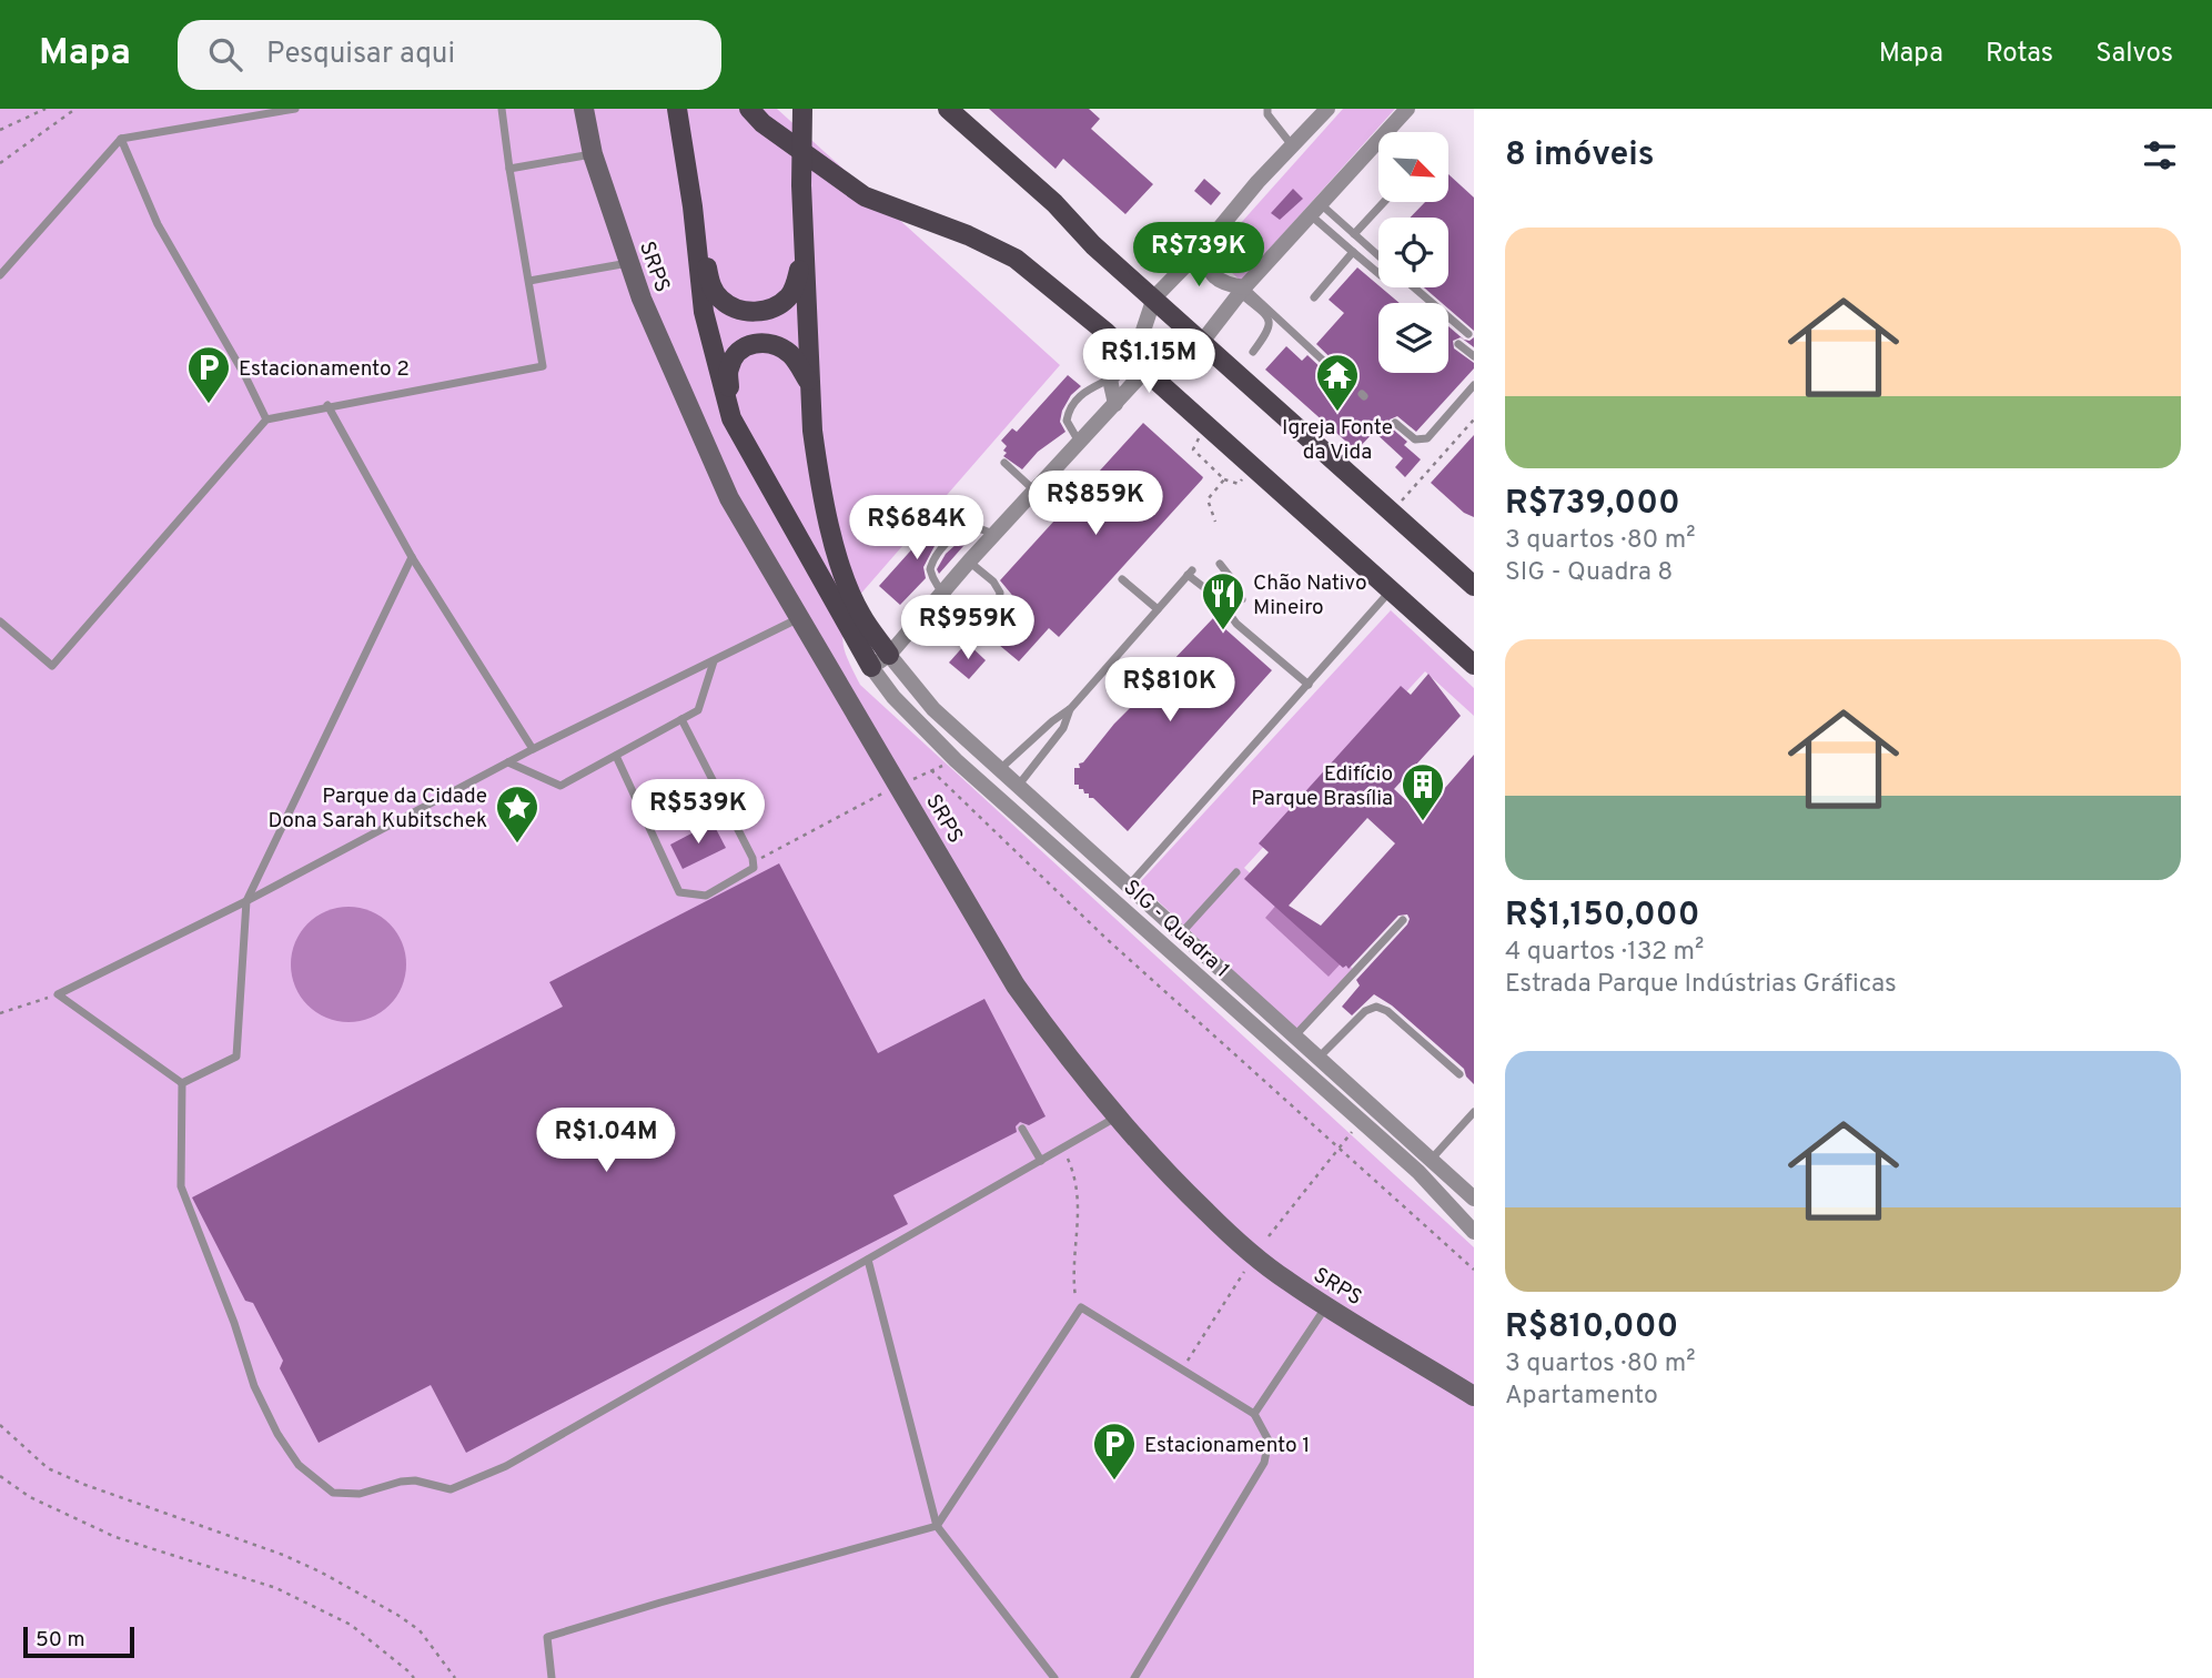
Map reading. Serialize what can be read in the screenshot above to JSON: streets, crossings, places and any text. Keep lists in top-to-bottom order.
{
  "streets": {
    "main road": ["SRPS"],
    "street": ["SIG - Quadra 1"]
  },
  "places": {
    "parking": ["Estacionamento 2", "Estacionamento 1"],
    "temple": ["Igreja Fonte da Vida"],
    "restaurant": ["Chão Nativo Mineiro"],
    "building": ["Edifício Parque Brasília"],
    "place": ["Parque da Cidade Dona Sarah Kubitschek"]
  },
  "scale_bar": "50 m",
  "north": "bottom right",
  "page": {
    "header": "Mapa",
    "search": "Pesquisar aqui",
    "nav": ["Mapa", "Rotas", "Salvos"],
    "heading": "8 imóveis",
    "list": [
      {
        "name": "R$739,000",
        "note": "3 quartos · 80 m² · SIG - Quadra 8"
      },
      {
        "name": "R$1,150,000",
        "note": "4 quartos · 132 m² · Estrada Parque Indústrias Gráficas"
      },
      {
        "name": "R$810,000",
        "note": "3 quartos · 80 m² · Apartamento"
      }
    ],
    "price": [
      "R$739K",
      "R$1.15M",
      "R$859K",
      "R$684K",
      "R$959K",
      "R$810K",
      "R$539K",
      "R$1.04M"
    ],
    "scale": "50 m"
  }
}
